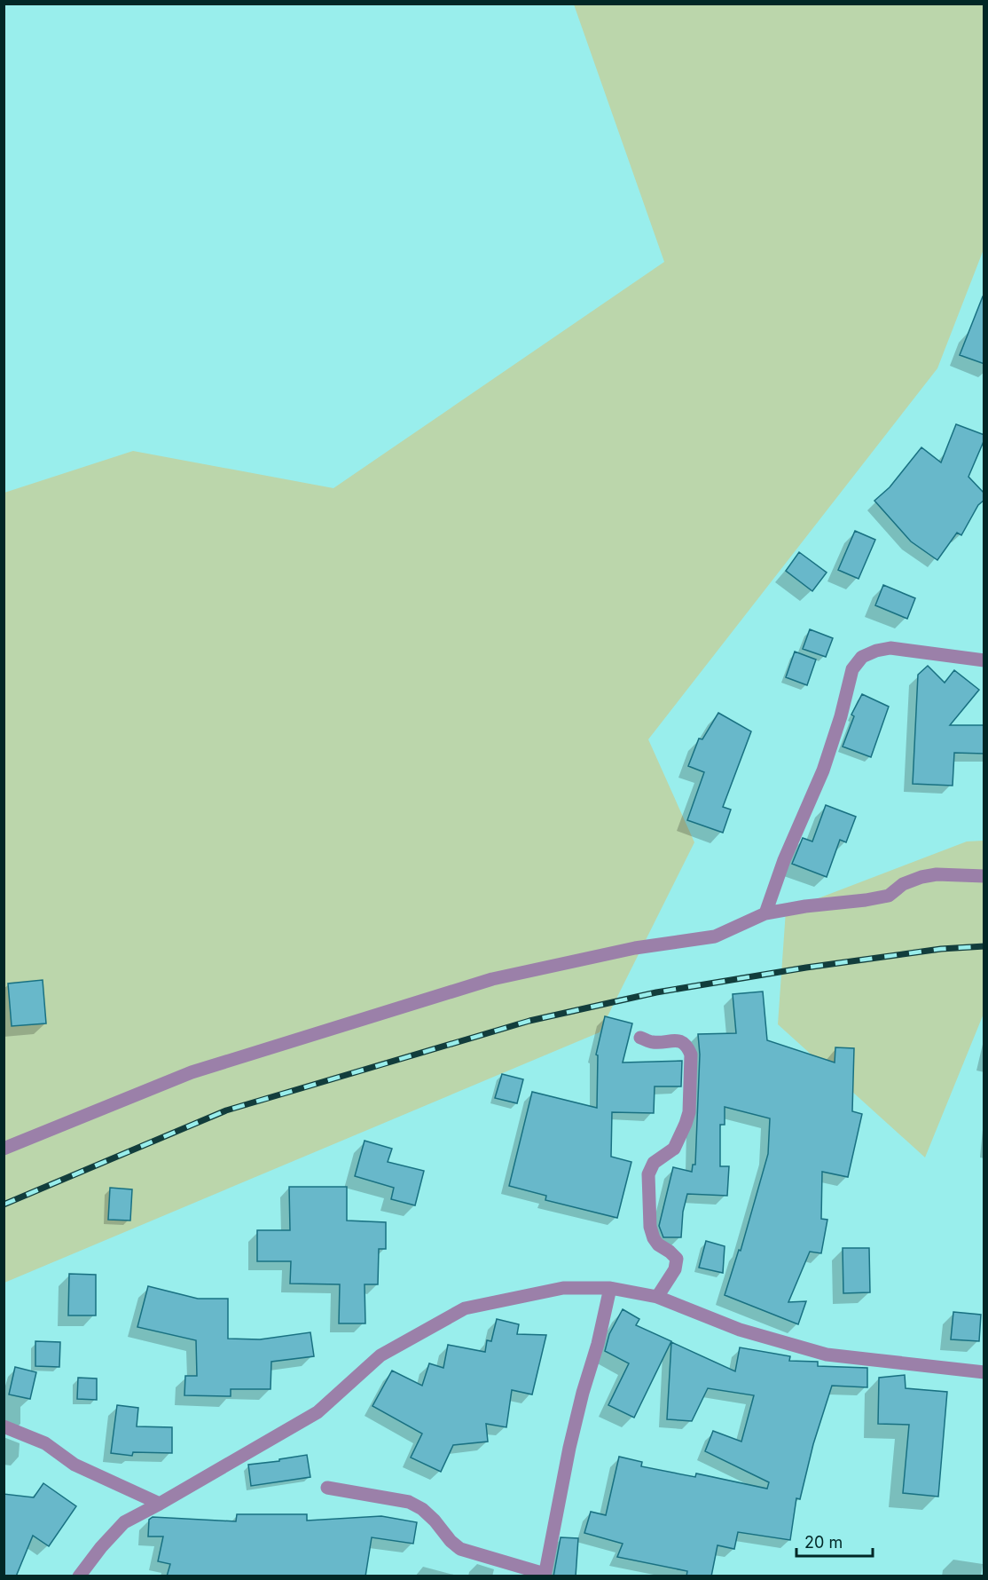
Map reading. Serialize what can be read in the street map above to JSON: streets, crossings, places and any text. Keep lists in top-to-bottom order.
{
  "scale_bar": "20 m"
}
